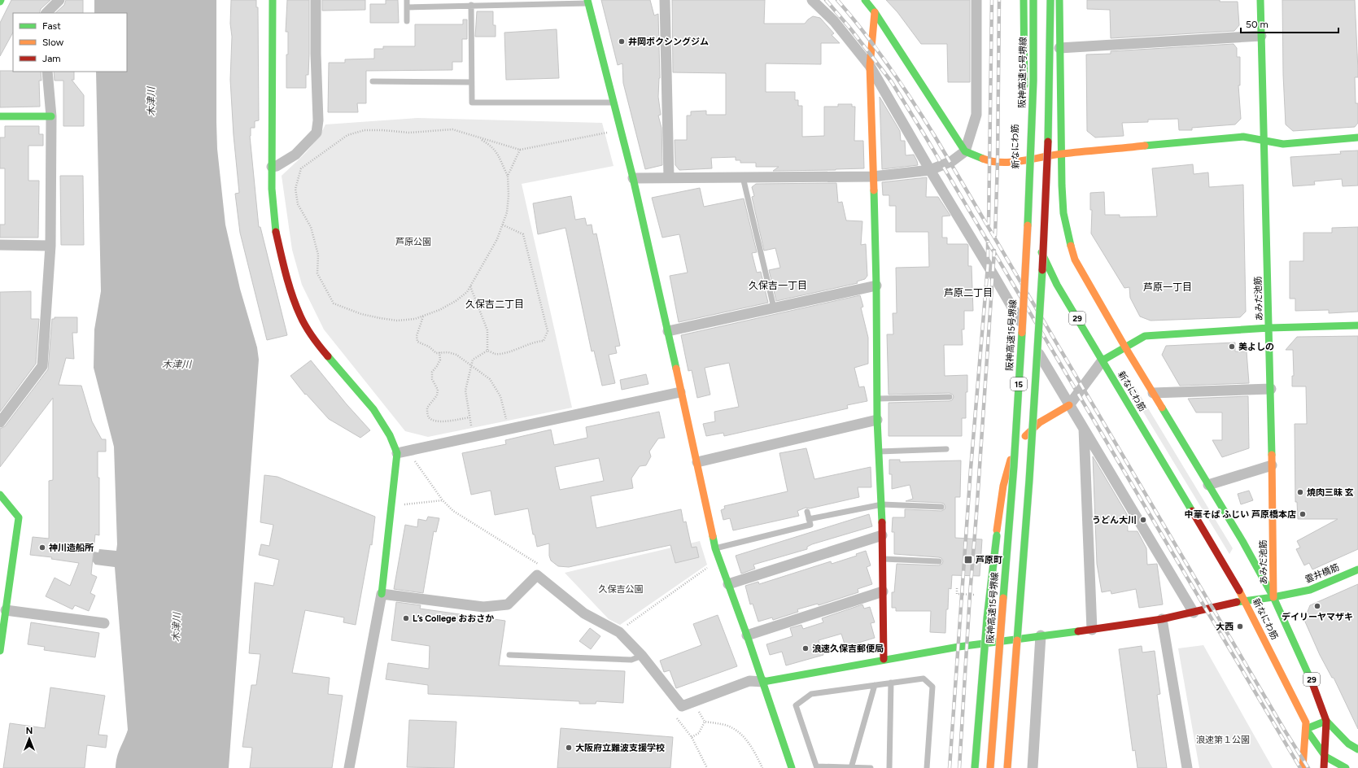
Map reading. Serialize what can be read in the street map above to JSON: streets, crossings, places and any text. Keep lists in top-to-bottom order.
{
  "streets": {
    "main road": [
      "阪神高速15号堺線",
      "新なにわ筋",
      "あみだ池筋",
      "29",
      "15",
      "雲井橋筋"
    ]
  },
  "crossings": [
    ["新なにわ筋", "あみだ池筋"],
    ["新なにわ筋", "雲井橋筋"],
    ["あみだ池筋", "雲井橋筋"]
  ],
  "districts": [
    "久保吉一丁目",
    "芦原一丁目",
    "芦原二丁目",
    "久保吉二丁目"
  ],
  "water": ["木津川"],
  "parks": ["芦原公園", "久保吉公園", "浪速第１公園"],
  "places": {
    "other": [
      "井岡ボクシングジム",
      "美よしの",
      "焼肉三昧 玄",
      "中華そば ふじい 芦原橋本店",
      "うどん大川",
      "神川造船所",
      "デイリーヤマザキ",
      "L’s College おおさか",
      "大西",
      "浪速久保吉郵便局",
      "大阪府立難波支援学校"
    ],
    "transit": ["芦原町"]
  },
  "legend": ["Fast", "Slow", "Jam"],
  "scale_bar": "50 m",
  "north": "top"
}
